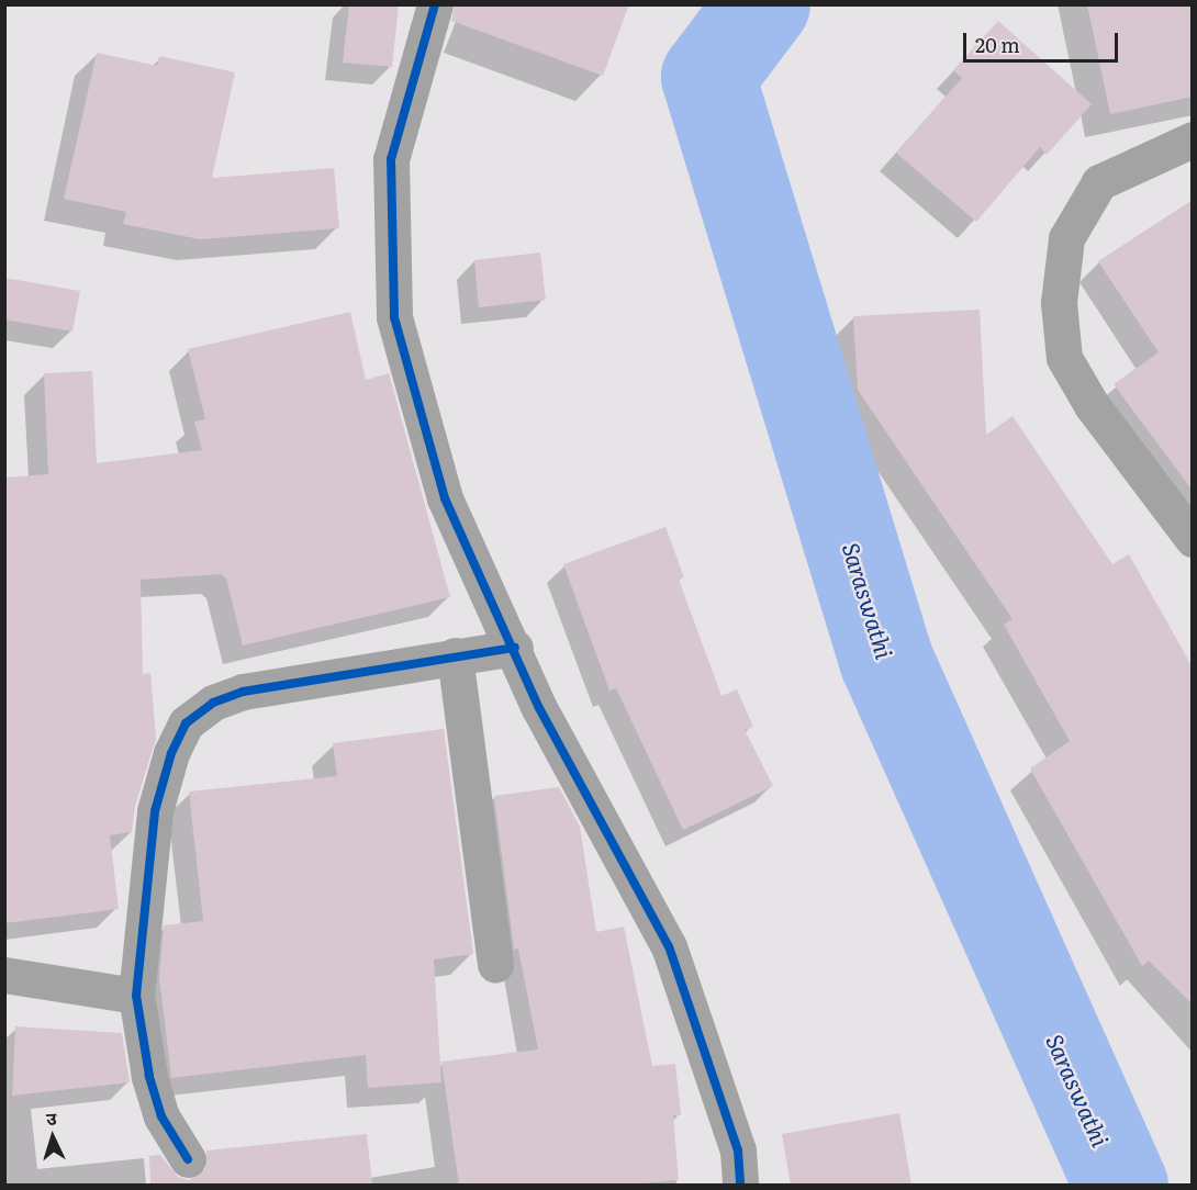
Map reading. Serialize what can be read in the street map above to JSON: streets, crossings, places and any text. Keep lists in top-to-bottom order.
{
  "water": ["Saraswathi"],
  "scale_bar": "20 m",
  "north": "top"
}
